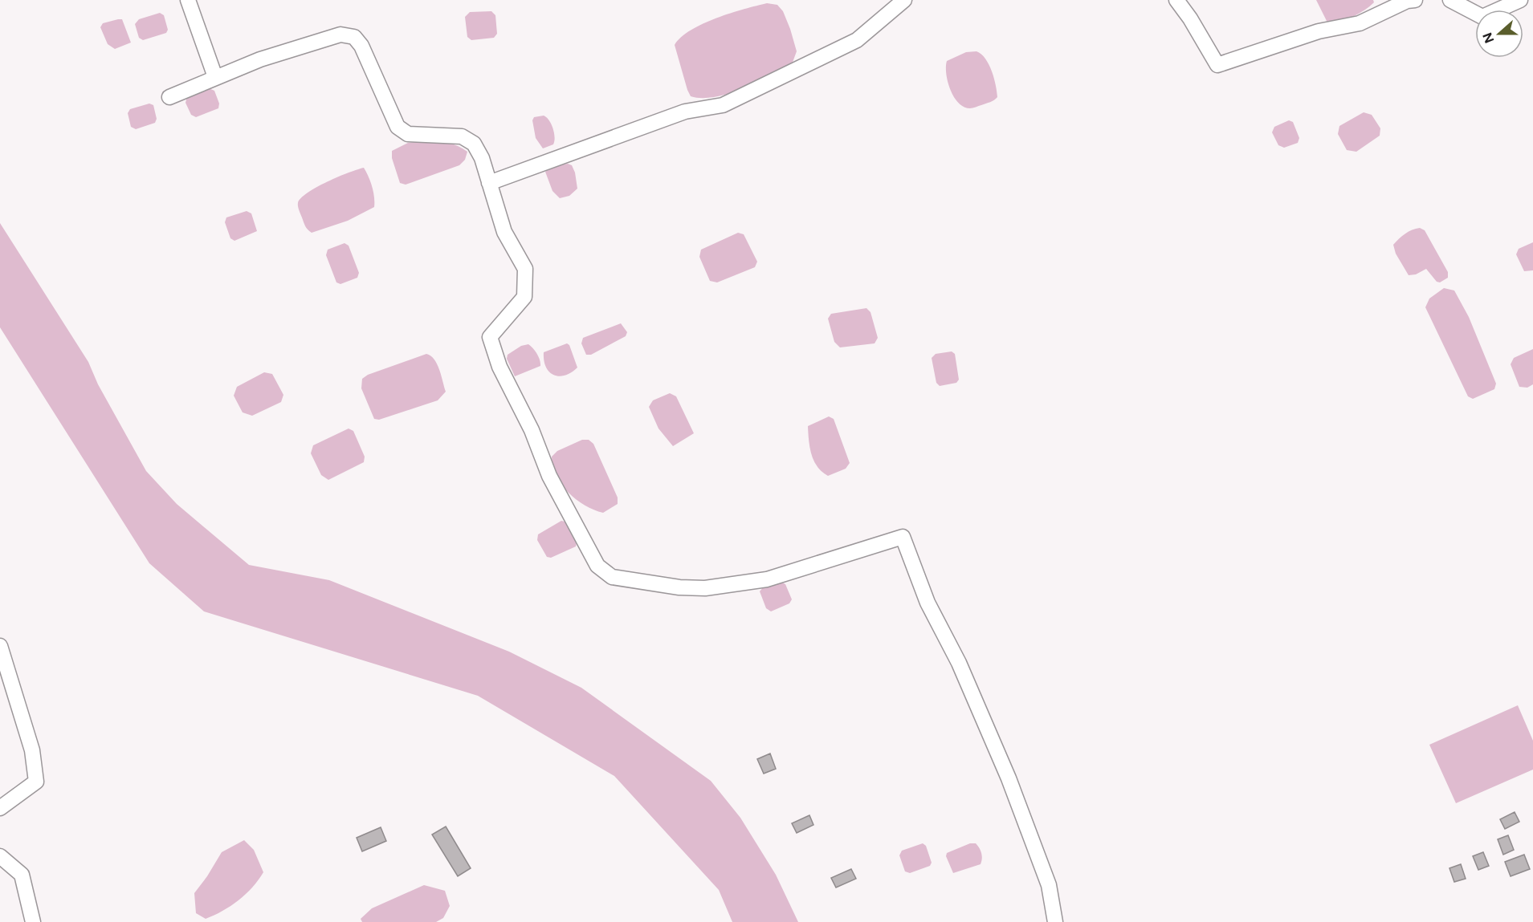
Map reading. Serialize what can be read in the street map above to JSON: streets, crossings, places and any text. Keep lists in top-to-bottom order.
{
  "north": "left"
}
